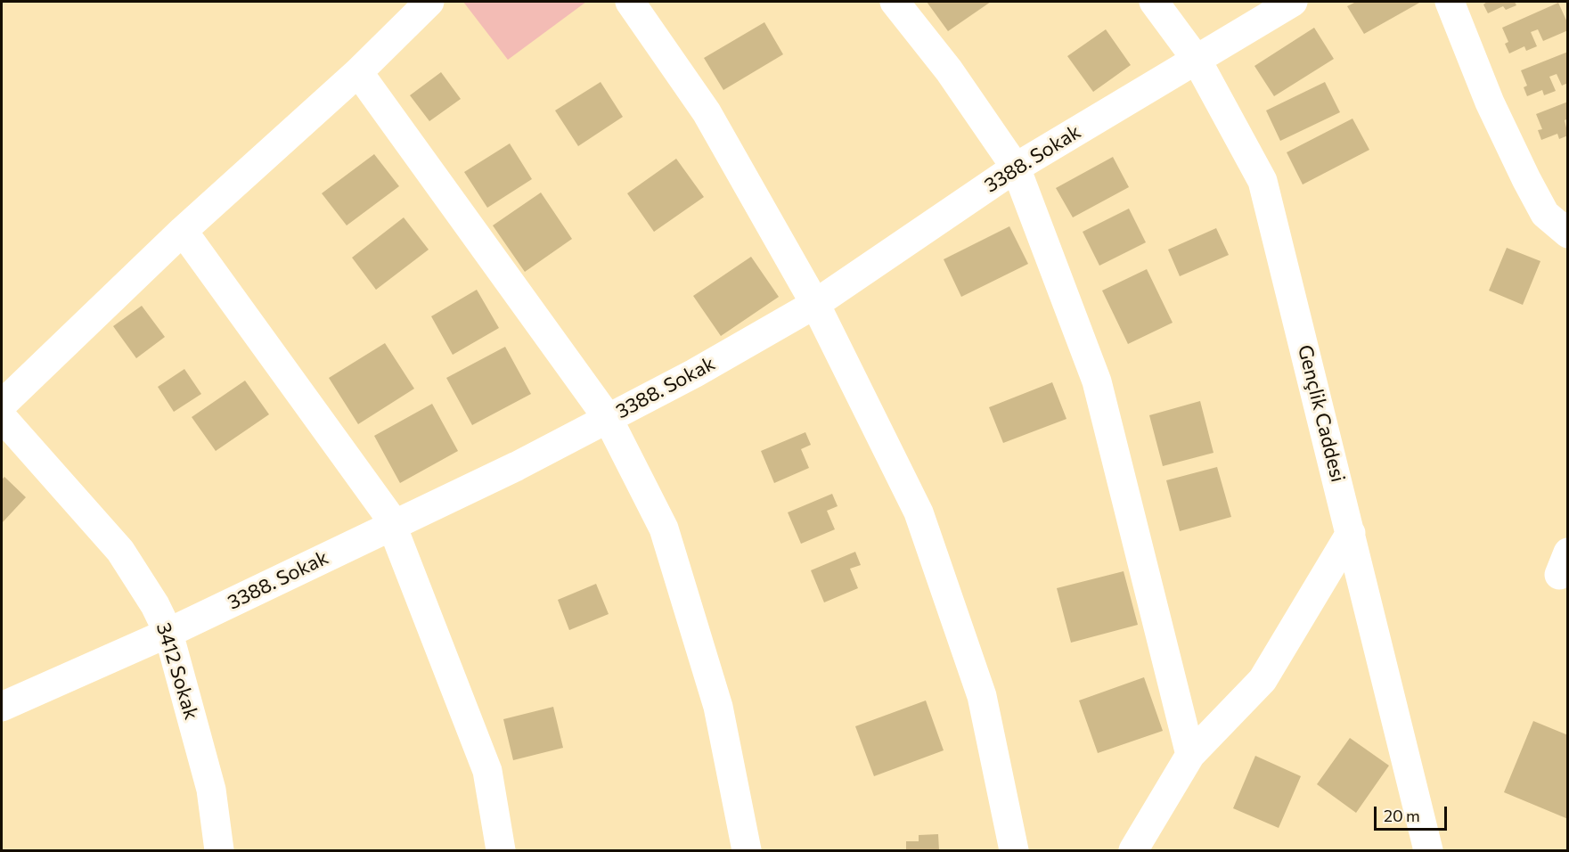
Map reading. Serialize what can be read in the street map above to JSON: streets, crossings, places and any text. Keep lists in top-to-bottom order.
{
  "streets": {
    "street": ["3388. Sokak", "Gençlik Caddesi", "3412 Sokak"]
  },
  "crossings": [
    ["3388. Sokak", "Gençlik Caddesi"],
    ["3388. Sokak", "3412 Sokak"]
  ],
  "scale_bar": "20 m"
}
